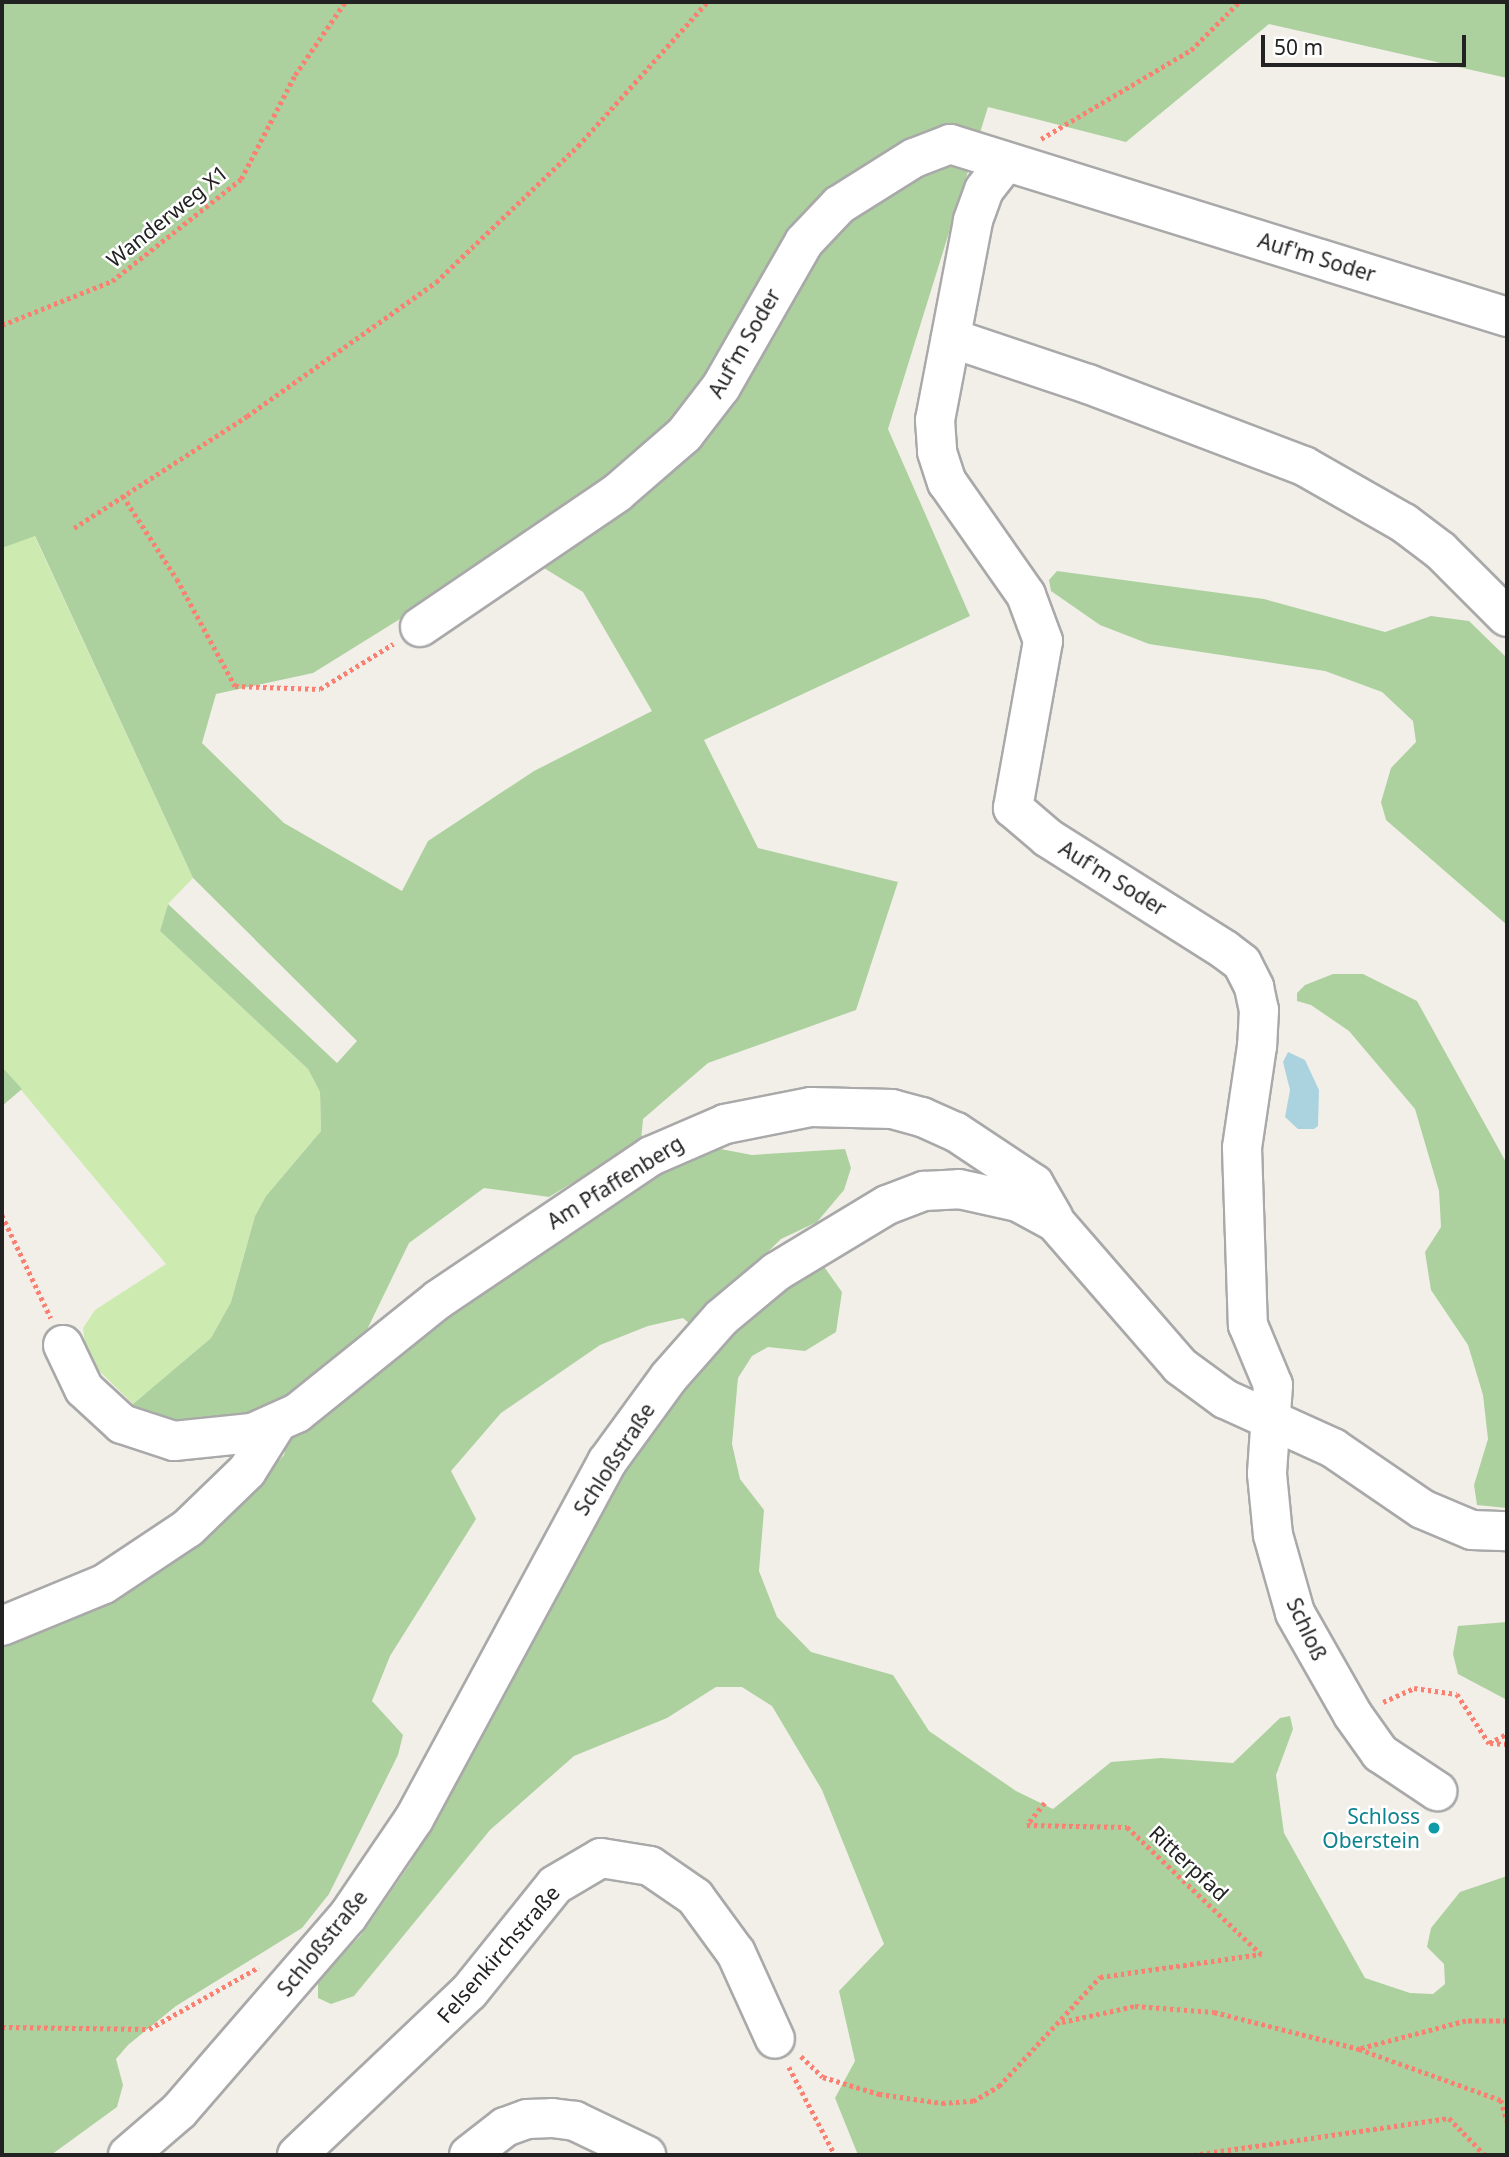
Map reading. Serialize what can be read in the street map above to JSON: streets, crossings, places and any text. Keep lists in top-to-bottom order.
{
  "streets": {
    "street": [
      "Auf'm Soder",
      "Am Pfaffenberg",
      "Schloßstraße",
      "Schloß",
      "Felsenkirchstraße"
    ],
    "path": ["Wanderweg X1", "Ritterpfad"]
  },
  "crossings": [
    ["Auf'm Soder", "Schloßstraße"],
    ["Auf'm Soder", "Schloß"],
    ["Am Pfaffenberg", "Schloßstraße"],
    ["Schloßstraße", "Schloß"]
  ],
  "places": ["Schloss Oberstein"],
  "scale_bar": "50 m"
}
